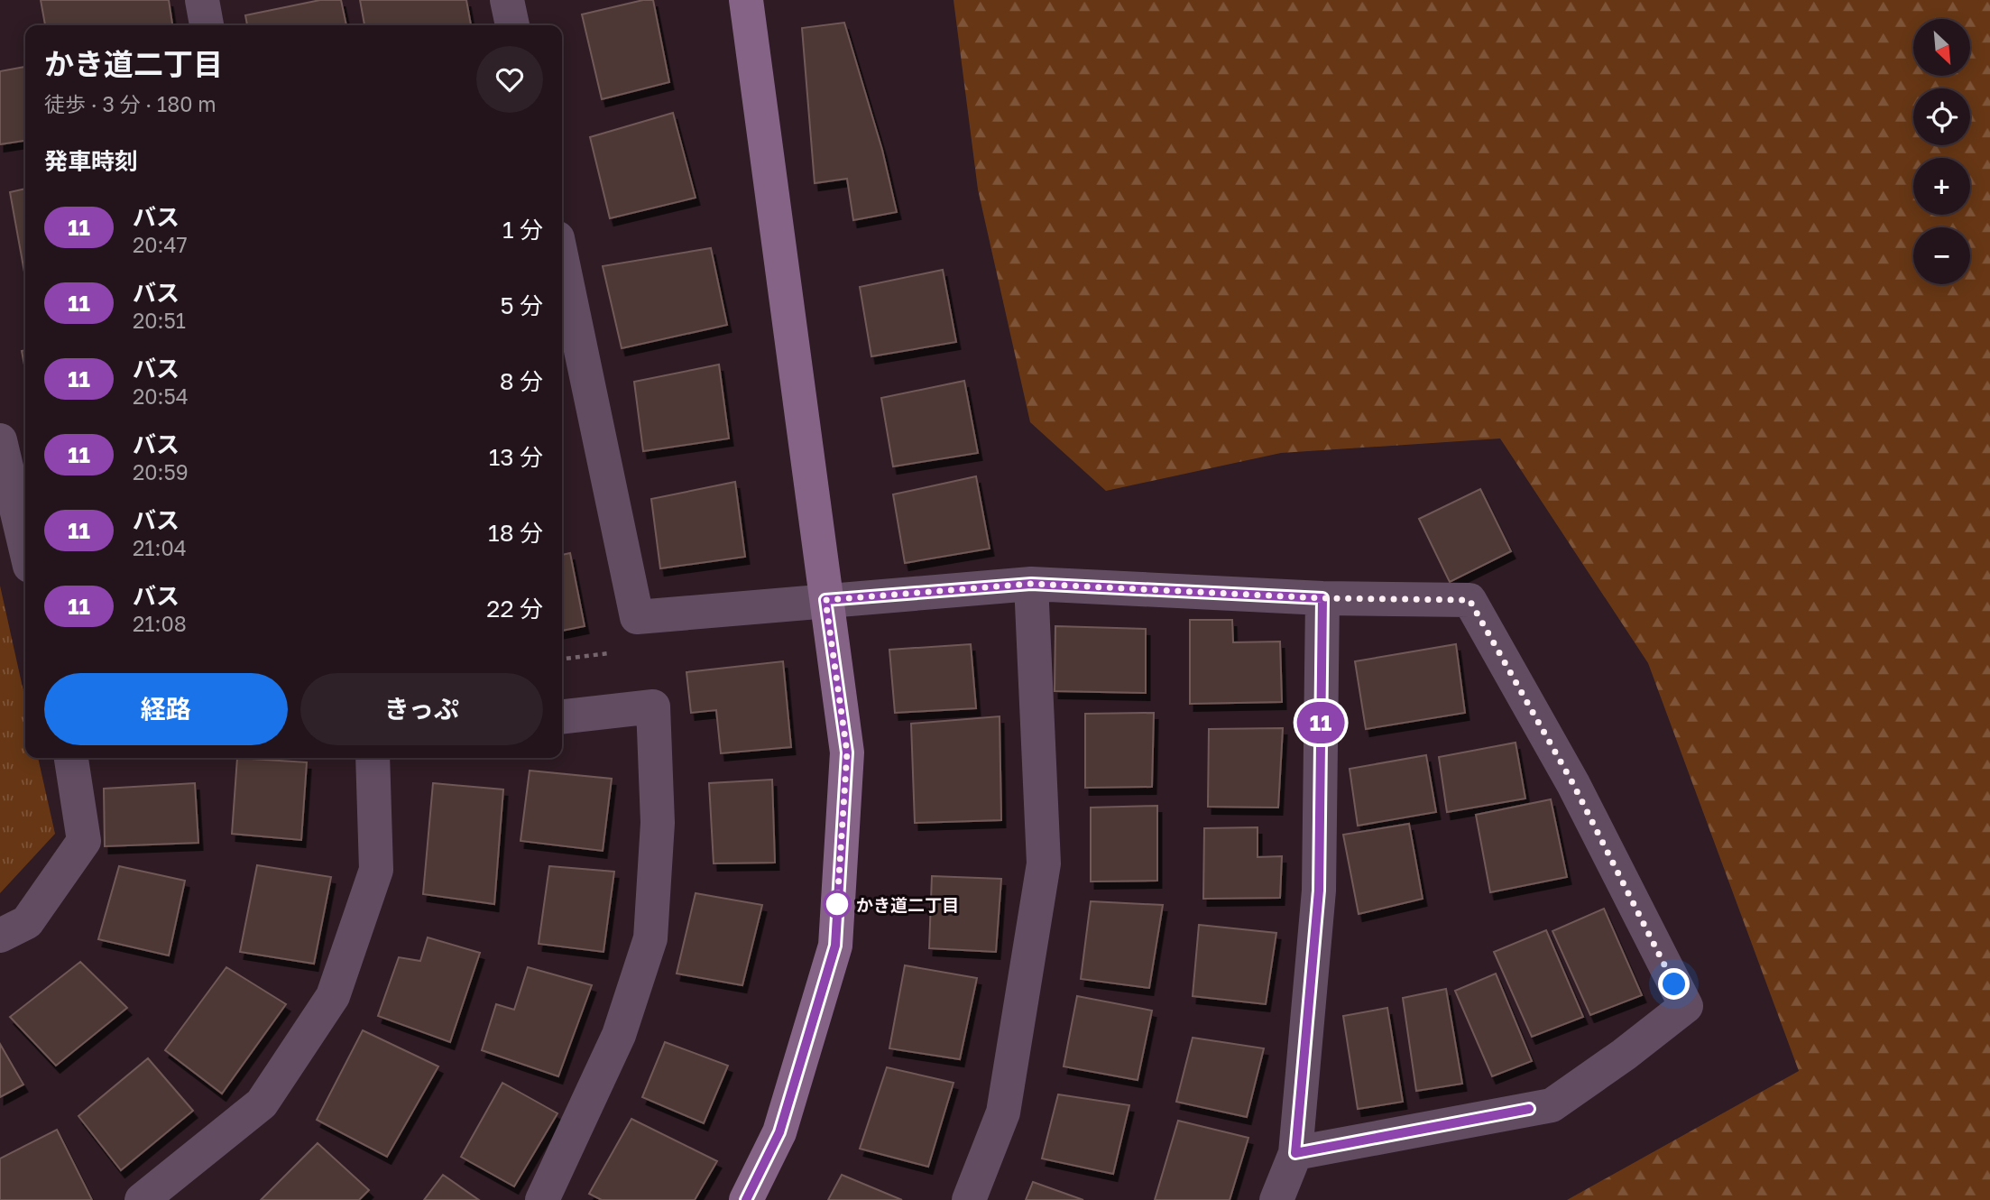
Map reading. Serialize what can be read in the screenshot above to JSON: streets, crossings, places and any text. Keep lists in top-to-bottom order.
{
  "places": ["かき道二丁目"],
  "lines": ["bus line 11"],
  "north": "bottom right",
  "page": {
    "on_map": "11",
    "map_buttons": ["+", "−"],
    "heading": [
      ["かき道二丁目", "徒歩 · 3 分 · 180 m"],
      "発車時刻"
    ],
    "list": [
      {
        "mark": "11",
        "name": "バス",
        "note": "20:47",
        "value": "1 分"
      },
      {
        "mark": "11",
        "name": "バス",
        "note": "20:51",
        "value": "5 分"
      },
      {
        "mark": "11",
        "name": "バス",
        "note": "20:54",
        "value": "8 分"
      },
      {
        "mark": "11",
        "name": "バス",
        "note": "20:59",
        "value": "13 分"
      },
      {
        "mark": "11",
        "name": "バス",
        "note": "21:04",
        "value": "18 分"
      },
      {
        "mark": "11",
        "name": "バス",
        "note": "21:08",
        "value": "22 分"
      }
    ],
    "buttons": ["経路", "きっぷ"]
  }
}
